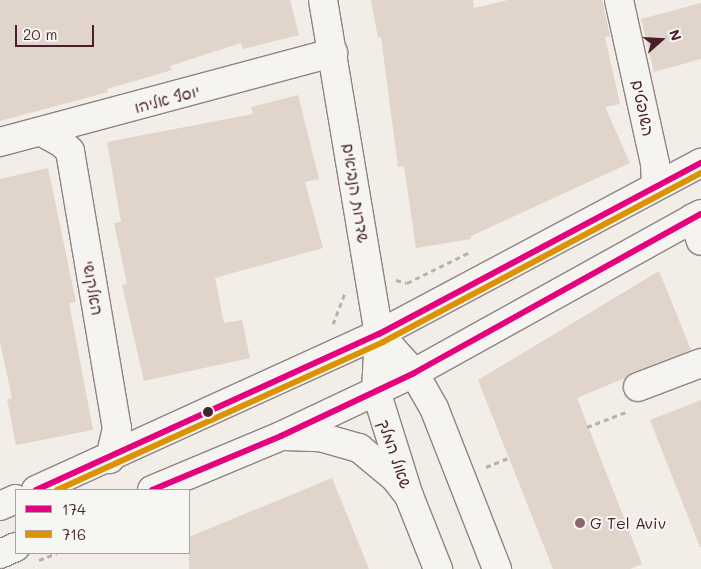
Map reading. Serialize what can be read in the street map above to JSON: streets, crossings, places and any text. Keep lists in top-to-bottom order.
{
  "streets": {
    "street": [
      "יוסף אליהו",
      "השופטים",
      "שדרות הנביאים",
      "האלקושי",
      "שאול המלך"
    ]
  },
  "crossings": [
    ["יוסף אליהו", "שדרות הנביאים"],
    ["יוסף אליהו", "האלקושי"],
    ["שדרות הנביאים", "שאול המלך"]
  ],
  "places": ["G Tel Aviv"],
  "lines": ["transit line 174", "transit line 716"],
  "legend": ["174", "716"],
  "scale_bar": "20 m",
  "north": "right"
}
